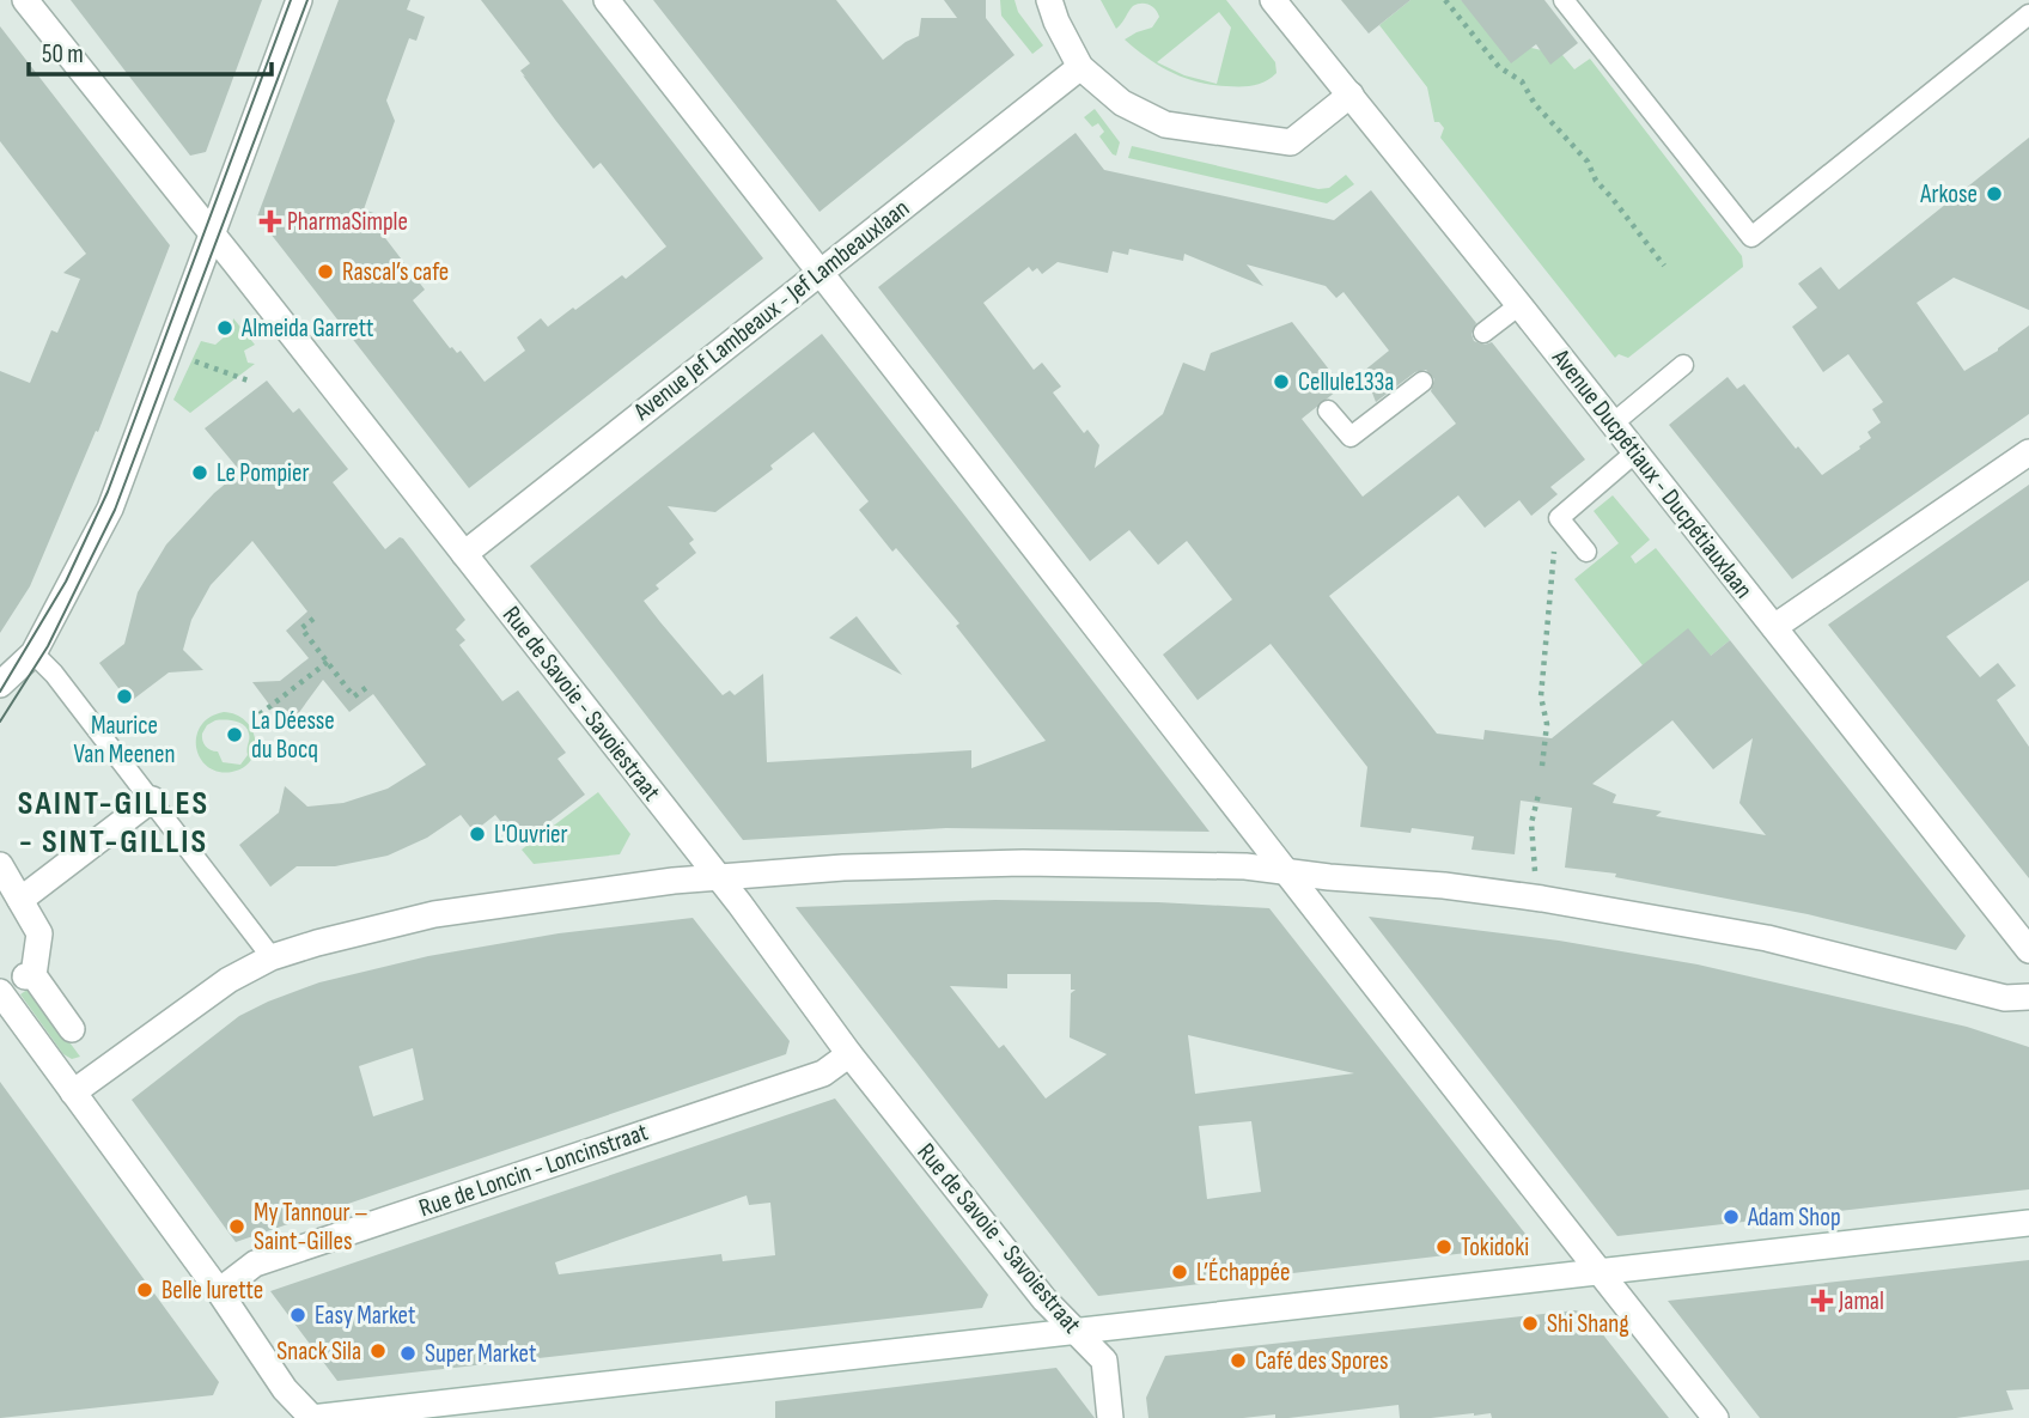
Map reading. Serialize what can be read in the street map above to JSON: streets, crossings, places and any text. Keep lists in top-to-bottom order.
{
  "streets": {
    "street": [
      "Avenue Jef Lambeaux - Jef Lambeauxlaan",
      "Avenue Ducpétiaux - Ducpétiauxlaan",
      "Rue de Savoie - Savoiestraat",
      "Rue de Loncin - Loncinstraat"
    ]
  },
  "crossings": [
    ["Avenue Jef Lambeaux - Jef Lambeauxlaan", "Rue de Savoie - Savoiestraat"],
    ["Rue de Savoie - Savoiestraat", "Rue de Loncin - Loncinstraat"]
  ],
  "districts": ["SAINT-GILLES - SINT-GILLIS"],
  "places": {
    "other": [
      "Arkose",
      "Rascal’s cafe",
      "Almeida Garrett",
      "Cellule133a",
      "Le Pompier",
      "Maurice Van Meenen",
      "La Déesse du Bocq",
      "L'Ouvrier",
      "Adam Shop",
      "My Tannour – Saint-Gilles",
      "Tokidoki",
      "L’Échappée",
      "Belle lurette",
      "Easy Market",
      "Shi Shang",
      "Snack Sila",
      "Super Market",
      "Café des Spores"
    ],
    "health": ["PharmaSimple", "Jamal"]
  },
  "scale_bar": "50 m"
}
